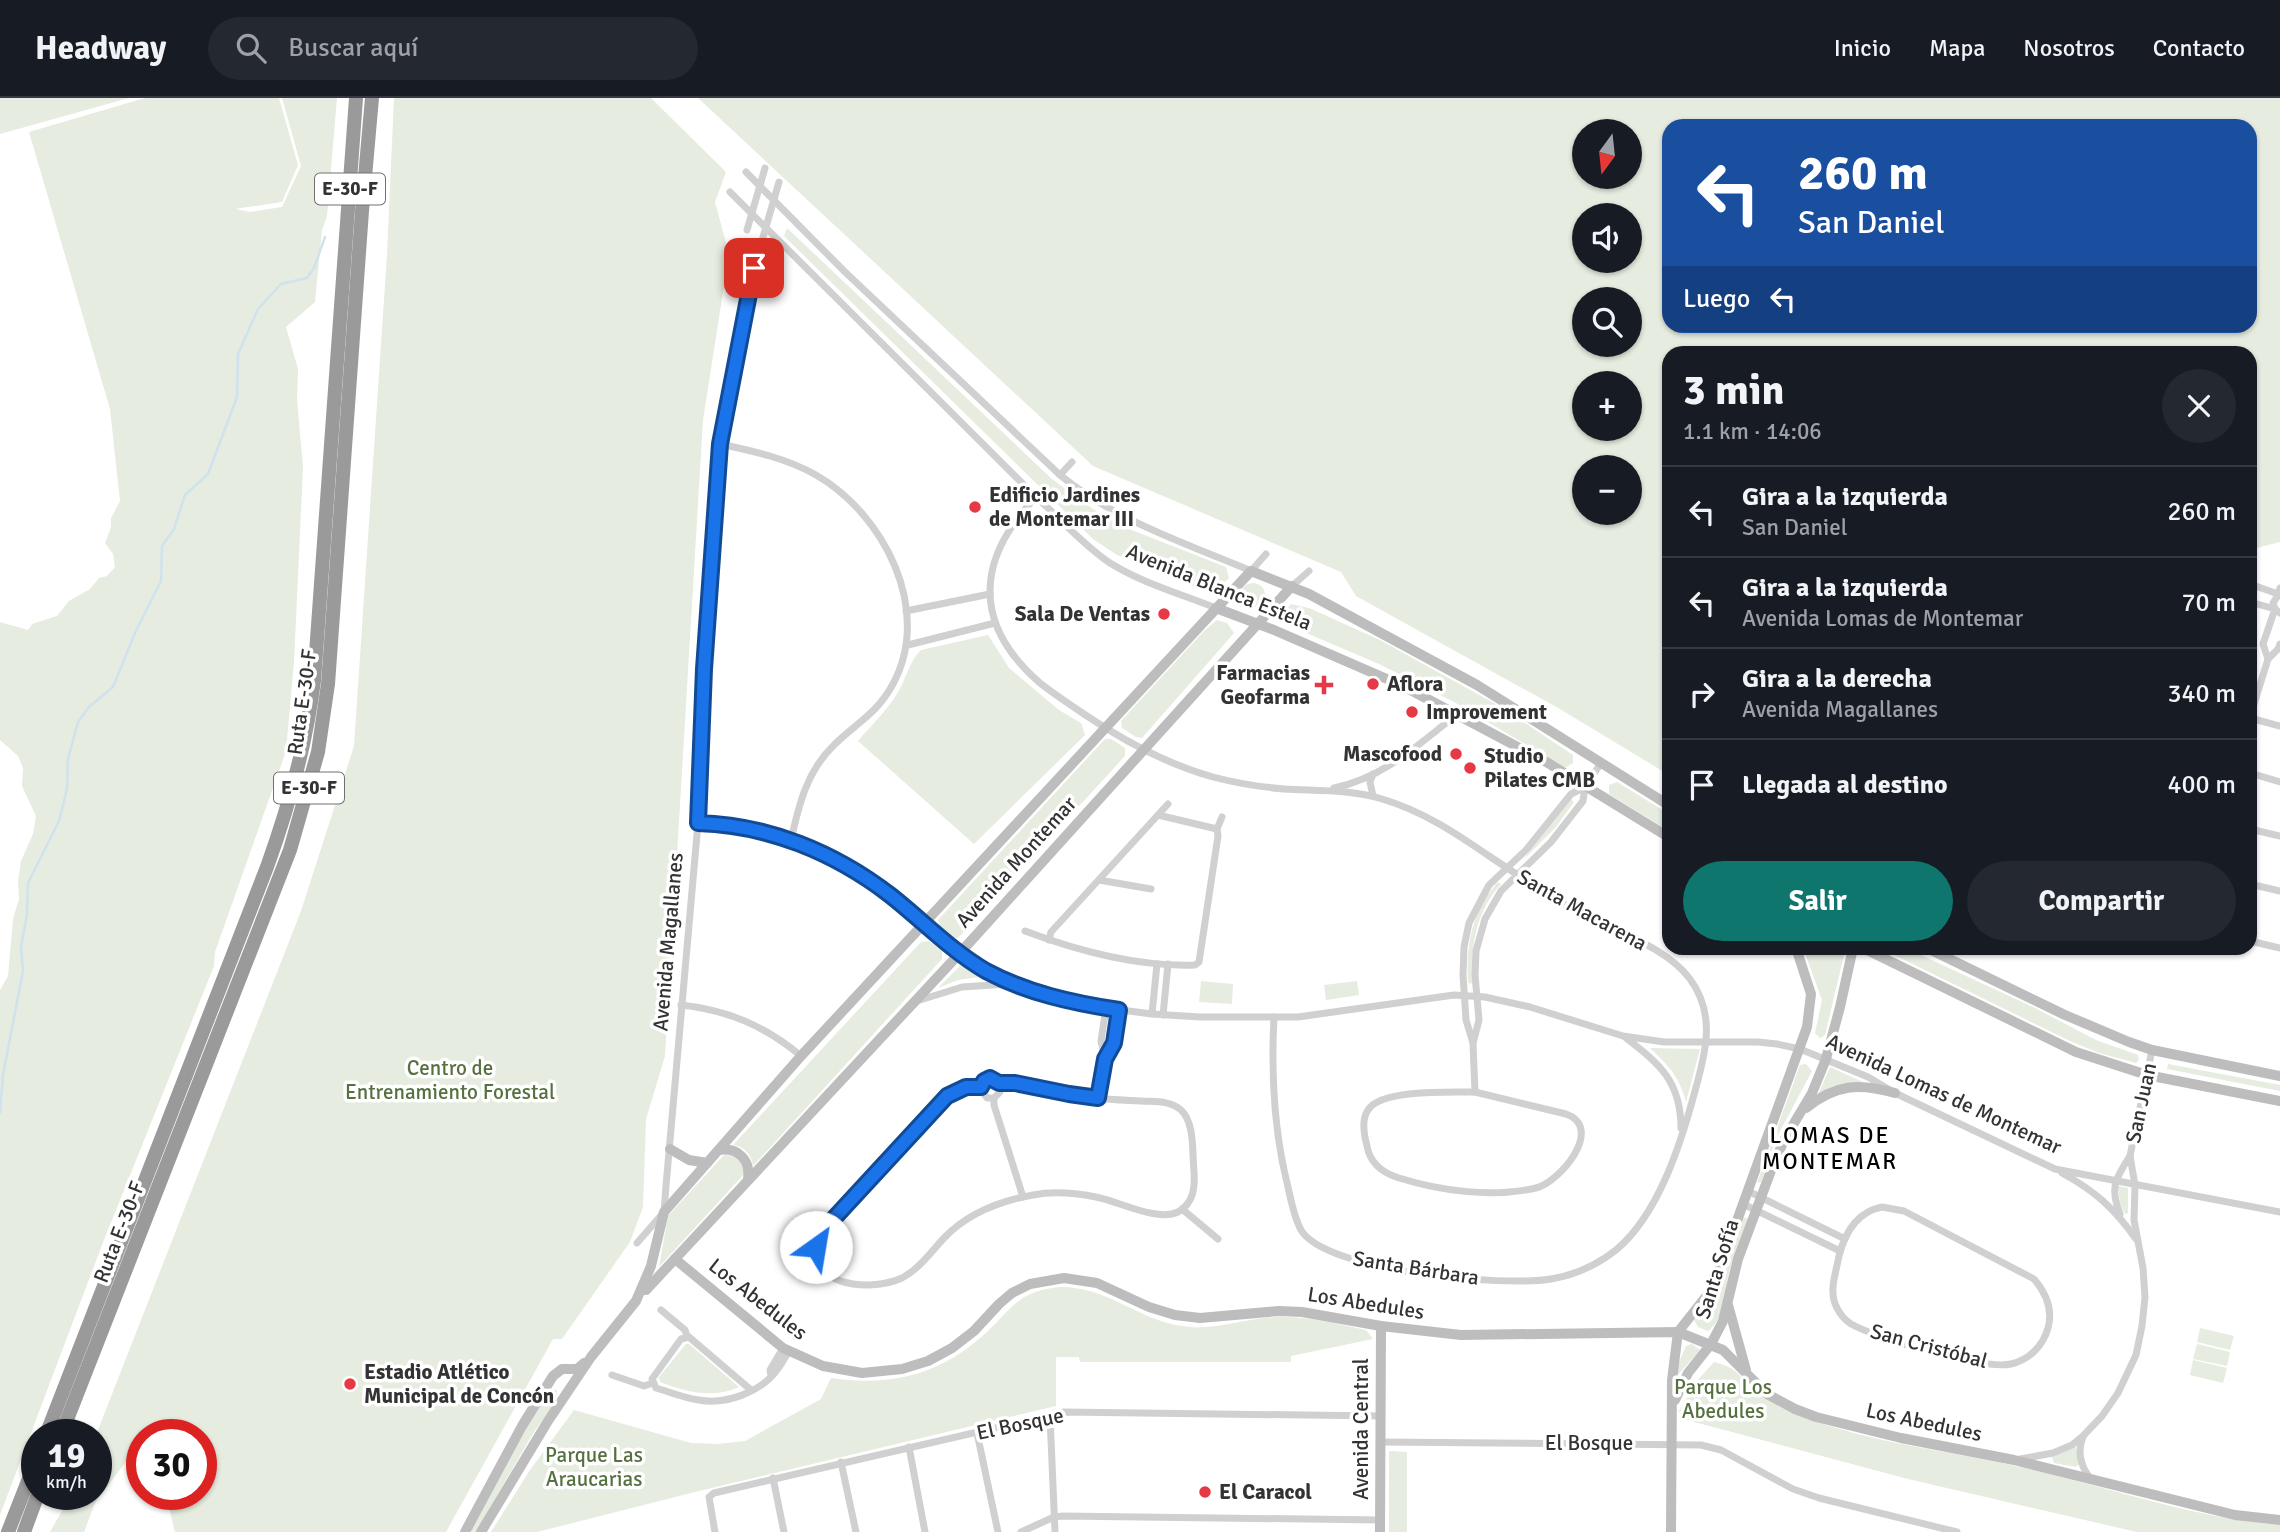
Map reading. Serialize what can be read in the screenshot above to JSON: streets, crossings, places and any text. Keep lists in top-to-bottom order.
{
  "streets": {
    "highway": ["E-30-F", "Ruta E-30-F"],
    "main road": [
      "Avenida Blanca Estela",
      "Avenida Montemar",
      "Avenida Magallanes",
      "Avenida Lomas de Montemar",
      "Santa Sofía",
      "Los Abedules",
      "Avenida Central"
    ],
    "street": [
      "Santa Macarena",
      "San Juan",
      "Santa Bárbara",
      "San Cristóbal",
      "El Bosque"
    ]
  },
  "crossings": [
    ["Avenida Blanca Estela", "Avenida Montemar"],
    ["Avenida Blanca Estela", "Santa Macarena"],
    ["Avenida Blanca Estela", "Avenida Magallanes"],
    ["Avenida Montemar", "Santa Macarena"],
    ["Avenida Montemar", "Avenida Magallanes"],
    ["Avenida Montemar", "Avenida Lomas de Montemar"],
    ["Avenida Montemar", "Los Abedules"],
    ["Santa Macarena", "Avenida Lomas de Montemar"],
    ["Santa Macarena", "Santa Bárbara"],
    ["Avenida Magallanes", "Avenida Lomas de Montemar"],
    ["Avenida Lomas de Montemar", "San Juan"],
    ["Avenida Lomas de Montemar", "Santa Bárbara"],
    ["Avenida Lomas de Montemar", "Santa Sofía"],
    ["San Juan", "Los Abedules"],
    ["Santa Sofía", "Los Abedules"],
    ["Los Abedules", "Avenida Central"],
    ["El Bosque", "Avenida Central"]
  ],
  "districts": ["LOMAS DE MONTEMAR"],
  "parks": ["Centro de Entrenamiento Forestal", "Parque Los Abedules", "Parque Las Araucarias"],
  "places": {
    "other": [
      "Edificio Jardines de Montemar III",
      "Sala De Ventas",
      "Aflora",
      "Improvement",
      "Mascofood",
      "Studio Pilates CMB",
      "Estadio Atlético Municipal de Concón",
      "El Caracol"
    ],
    "health": ["Farmacias Geofarma"]
  },
  "north": "bottom",
  "page": {
    "header": "Headway",
    "search": "Buscar aquí",
    "nav": [
      "Inicio",
      "Mapa",
      "Nosotros",
      "Contacto"
    ],
    "map_buttons": ["+", "−"],
    "turn": ["260 m", "San Daniel"],
    "then": "Luego",
    "heading": ["3 min", "1.1 km · 14:06"],
    "list": [
      {
        "name": "Gira a la izquierda",
        "note": "San Daniel",
        "value": "260 m"
      },
      {
        "name": "Gira a la izquierda",
        "note": "Avenida Lomas de Montemar",
        "value": "70 m"
      },
      {
        "name": "Gira a la derecha",
        "note": "Avenida Magallanes",
        "value": "340 m"
      },
      {
        "name": "Llegada al destino",
        "value": "400 m"
      }
    ],
    "buttons": ["Salir", "Compartir"],
    "speed": "19 km/h",
    "limit": "30"
  }
}
